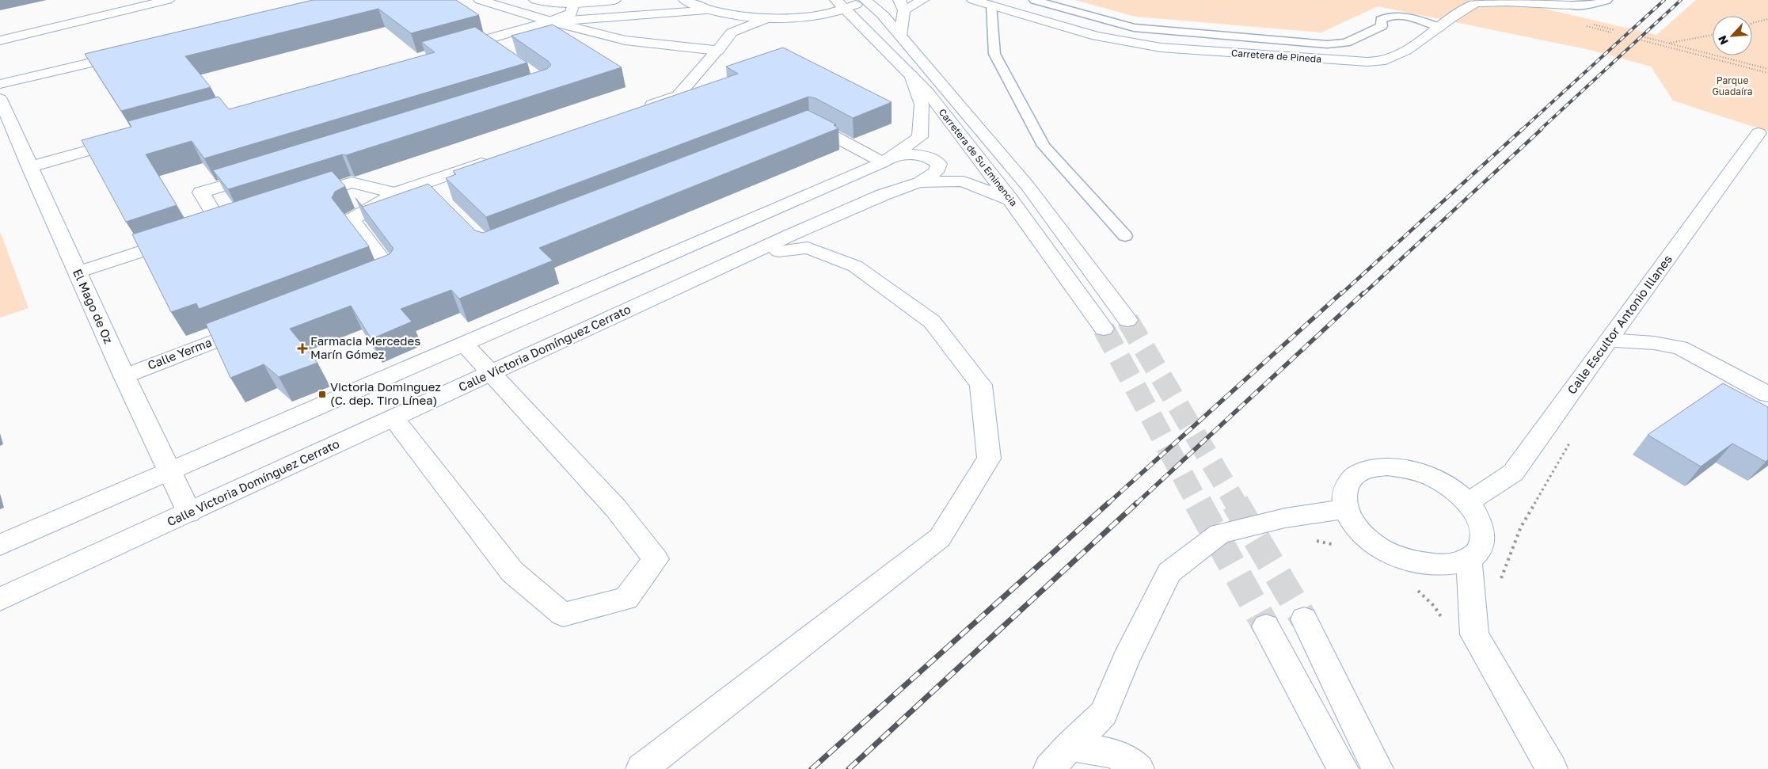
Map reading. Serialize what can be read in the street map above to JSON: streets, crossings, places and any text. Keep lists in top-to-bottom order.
{
  "streets": {
    "street": [
      "Carretera de Pineda",
      "Carretera de Su Eminencia",
      "El Mago de Oz",
      "Calle Escultor Antonio Illanes",
      "Calle Victoria Domínguez Cerrato",
      "Calle Yerma"
    ]
  },
  "crossings": [
    ["Carretera de Su Eminencia", "Calle Victoria Domínguez Cerrato"],
    ["El Mago de Oz", "Calle Victoria Domínguez Cerrato"],
    ["El Mago de Oz", "Calle Yerma"]
  ],
  "parks": ["Parque Guadaíra"],
  "places": {
    "health": ["Farmacia Mercedes Marín Gómez"],
    "transit": ["Victoria Dominguez (C. dep. Tiro Línea)"]
  },
  "north": "bottom left"
}
